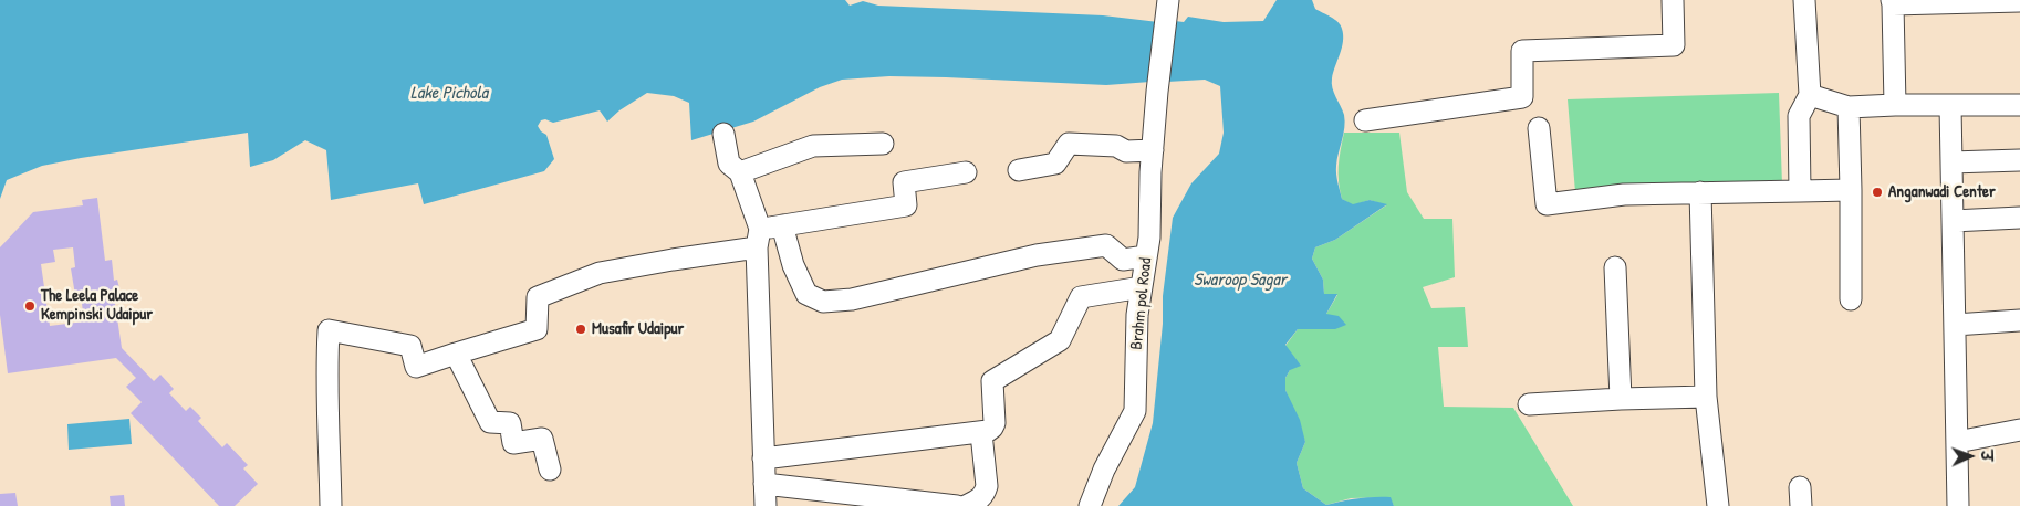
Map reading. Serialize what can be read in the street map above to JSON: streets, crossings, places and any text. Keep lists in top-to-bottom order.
{
  "streets": {
    "street": ["Brahm pol Road"]
  },
  "water": ["Lake Pichola", "Swaroop Sagar"],
  "places": ["Anganwadi Center", "The Leela Palace Kempinski Udaipur", "Musafir Udaipur"],
  "north": "right"
}
